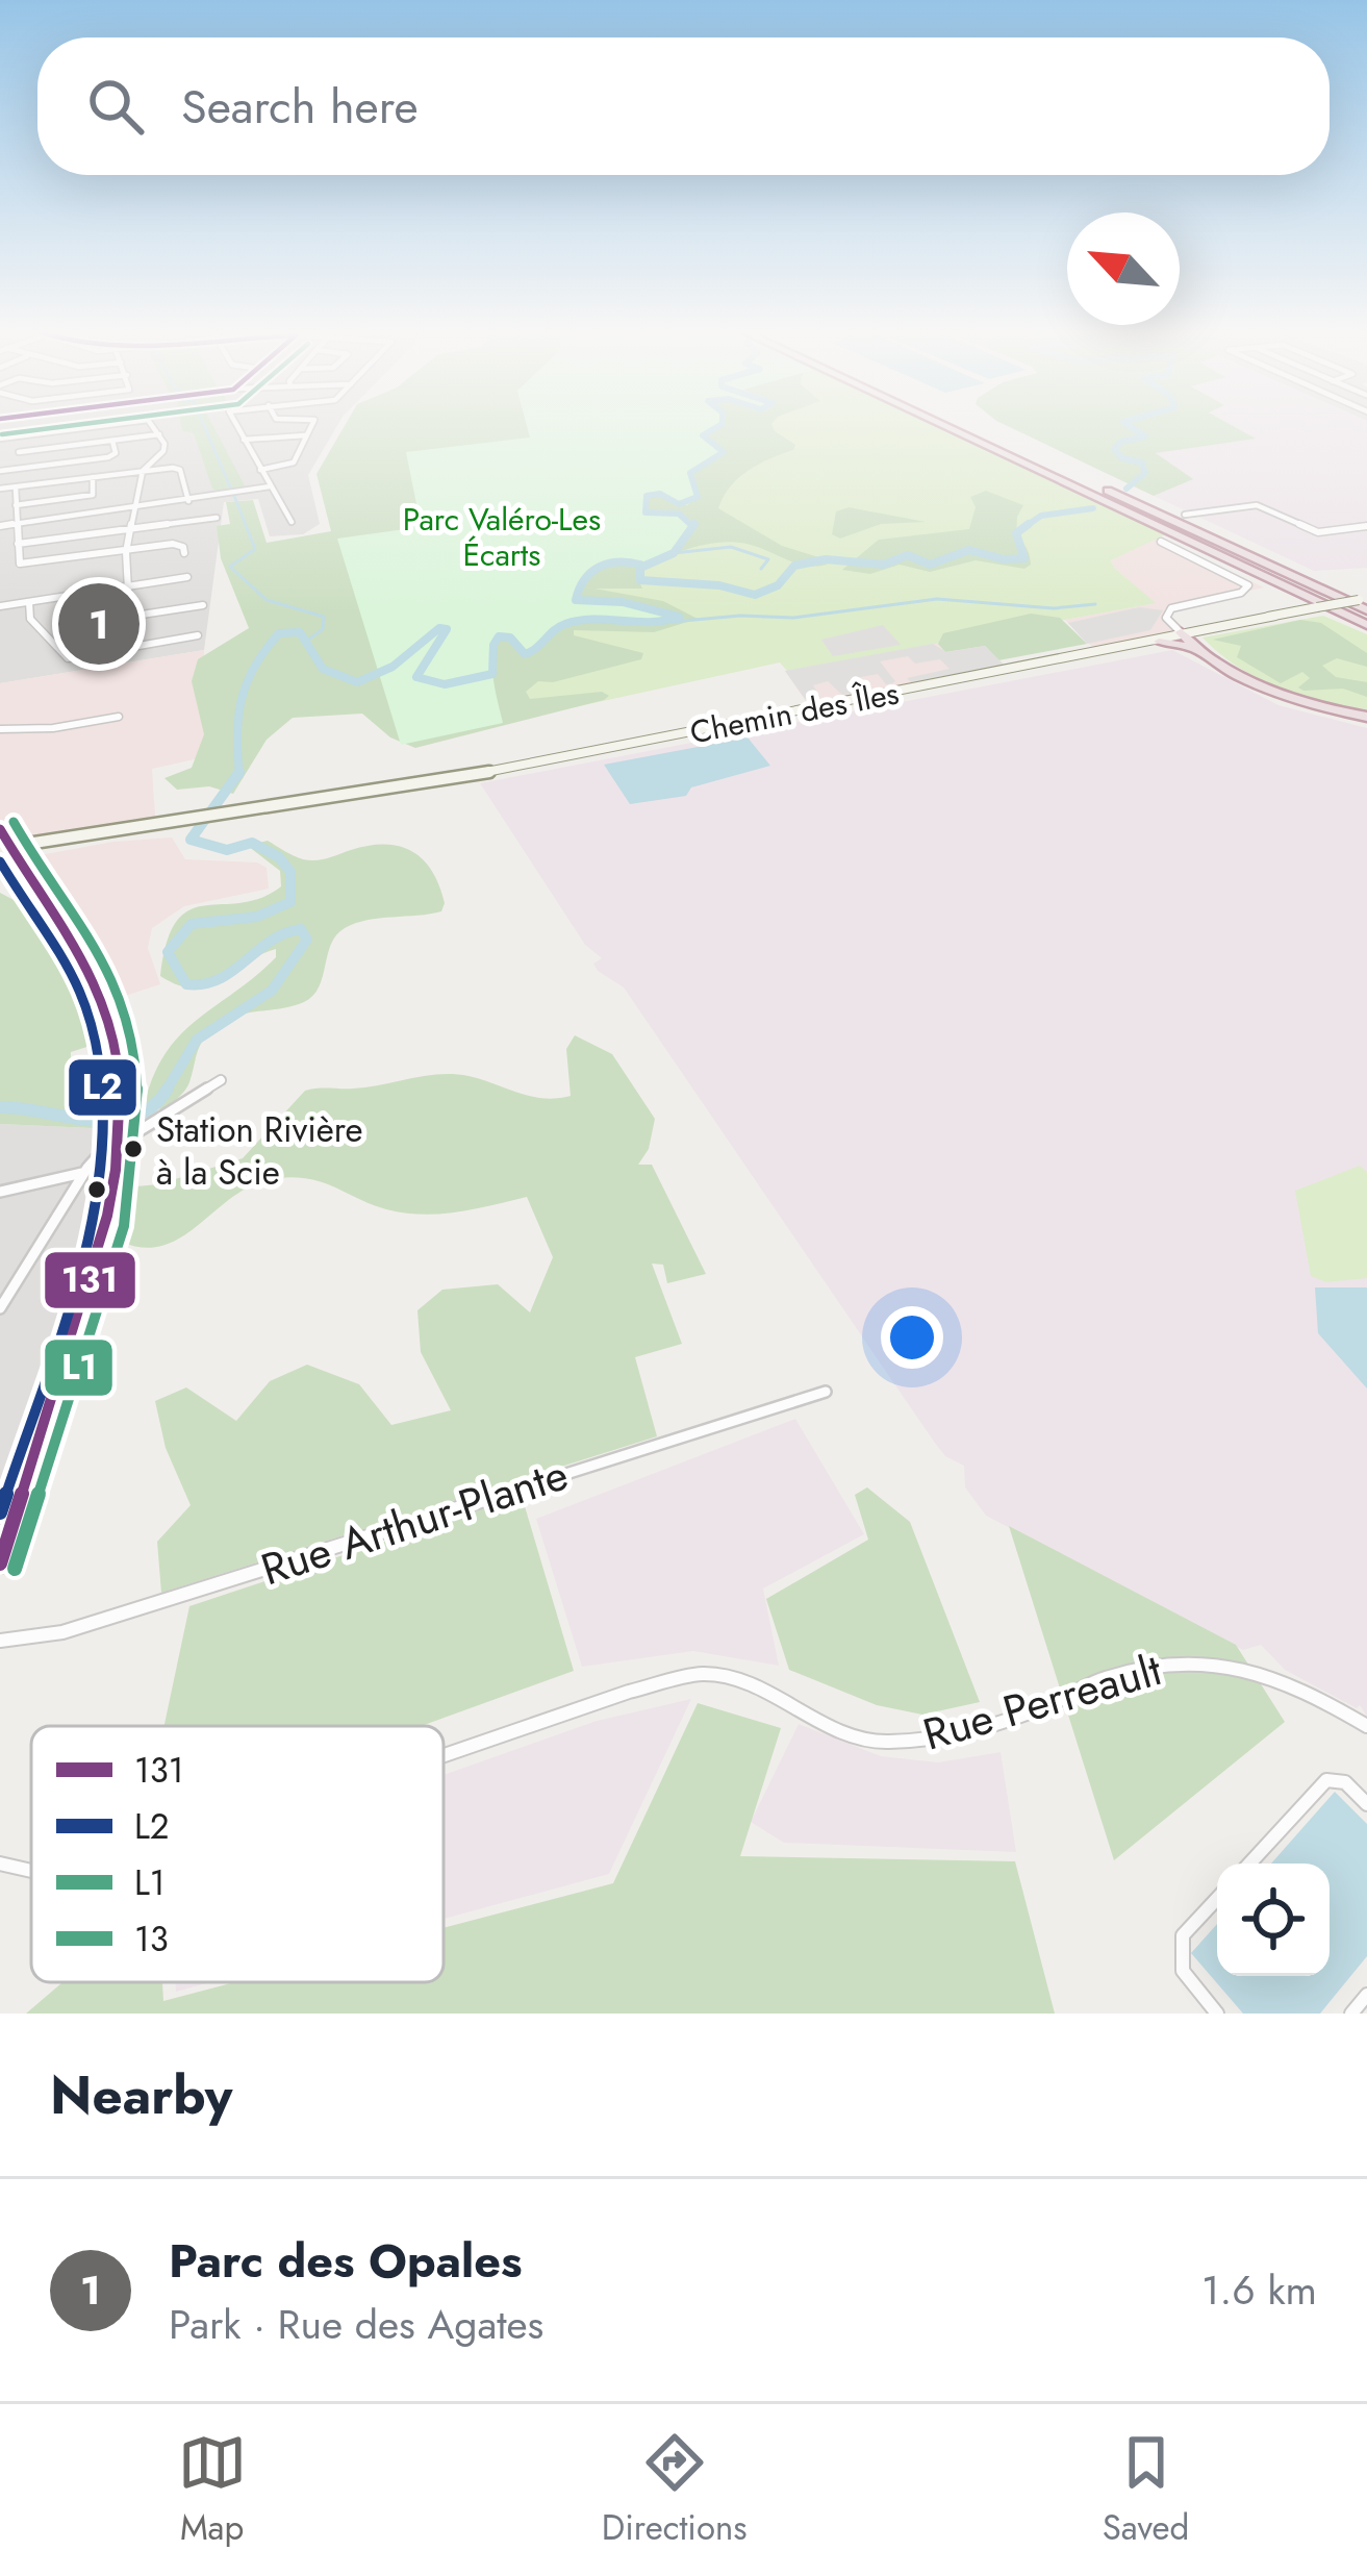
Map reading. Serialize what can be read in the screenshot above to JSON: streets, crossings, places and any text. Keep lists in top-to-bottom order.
{
  "streets": {
    "main road": ["Chemin des Îles"],
    "street": ["Rue Arthur-Plante", "Rue Perreault"]
  },
  "parks": ["Parc Valéro-Les Écarts"],
  "places": ["Station Rivière à la Scie"],
  "lines": [
    "transit line 13",
    "transit line L1",
    "transit line 131",
    "transit line L2"
  ],
  "legend": [
    "131",
    "L2",
    "L1",
    "13"
  ],
  "north": "top left",
  "page": {
    "search": "Search here",
    "pins": "1",
    "heading": "Nearby",
    "list": [
      {
        "mark": "1",
        "name": "Parc des Opales",
        "note": "Park · Rue des Agates",
        "value": "1.6 km"
      }
    ],
    "nav": ["Map", "Directions", "Saved"]
  }
}
